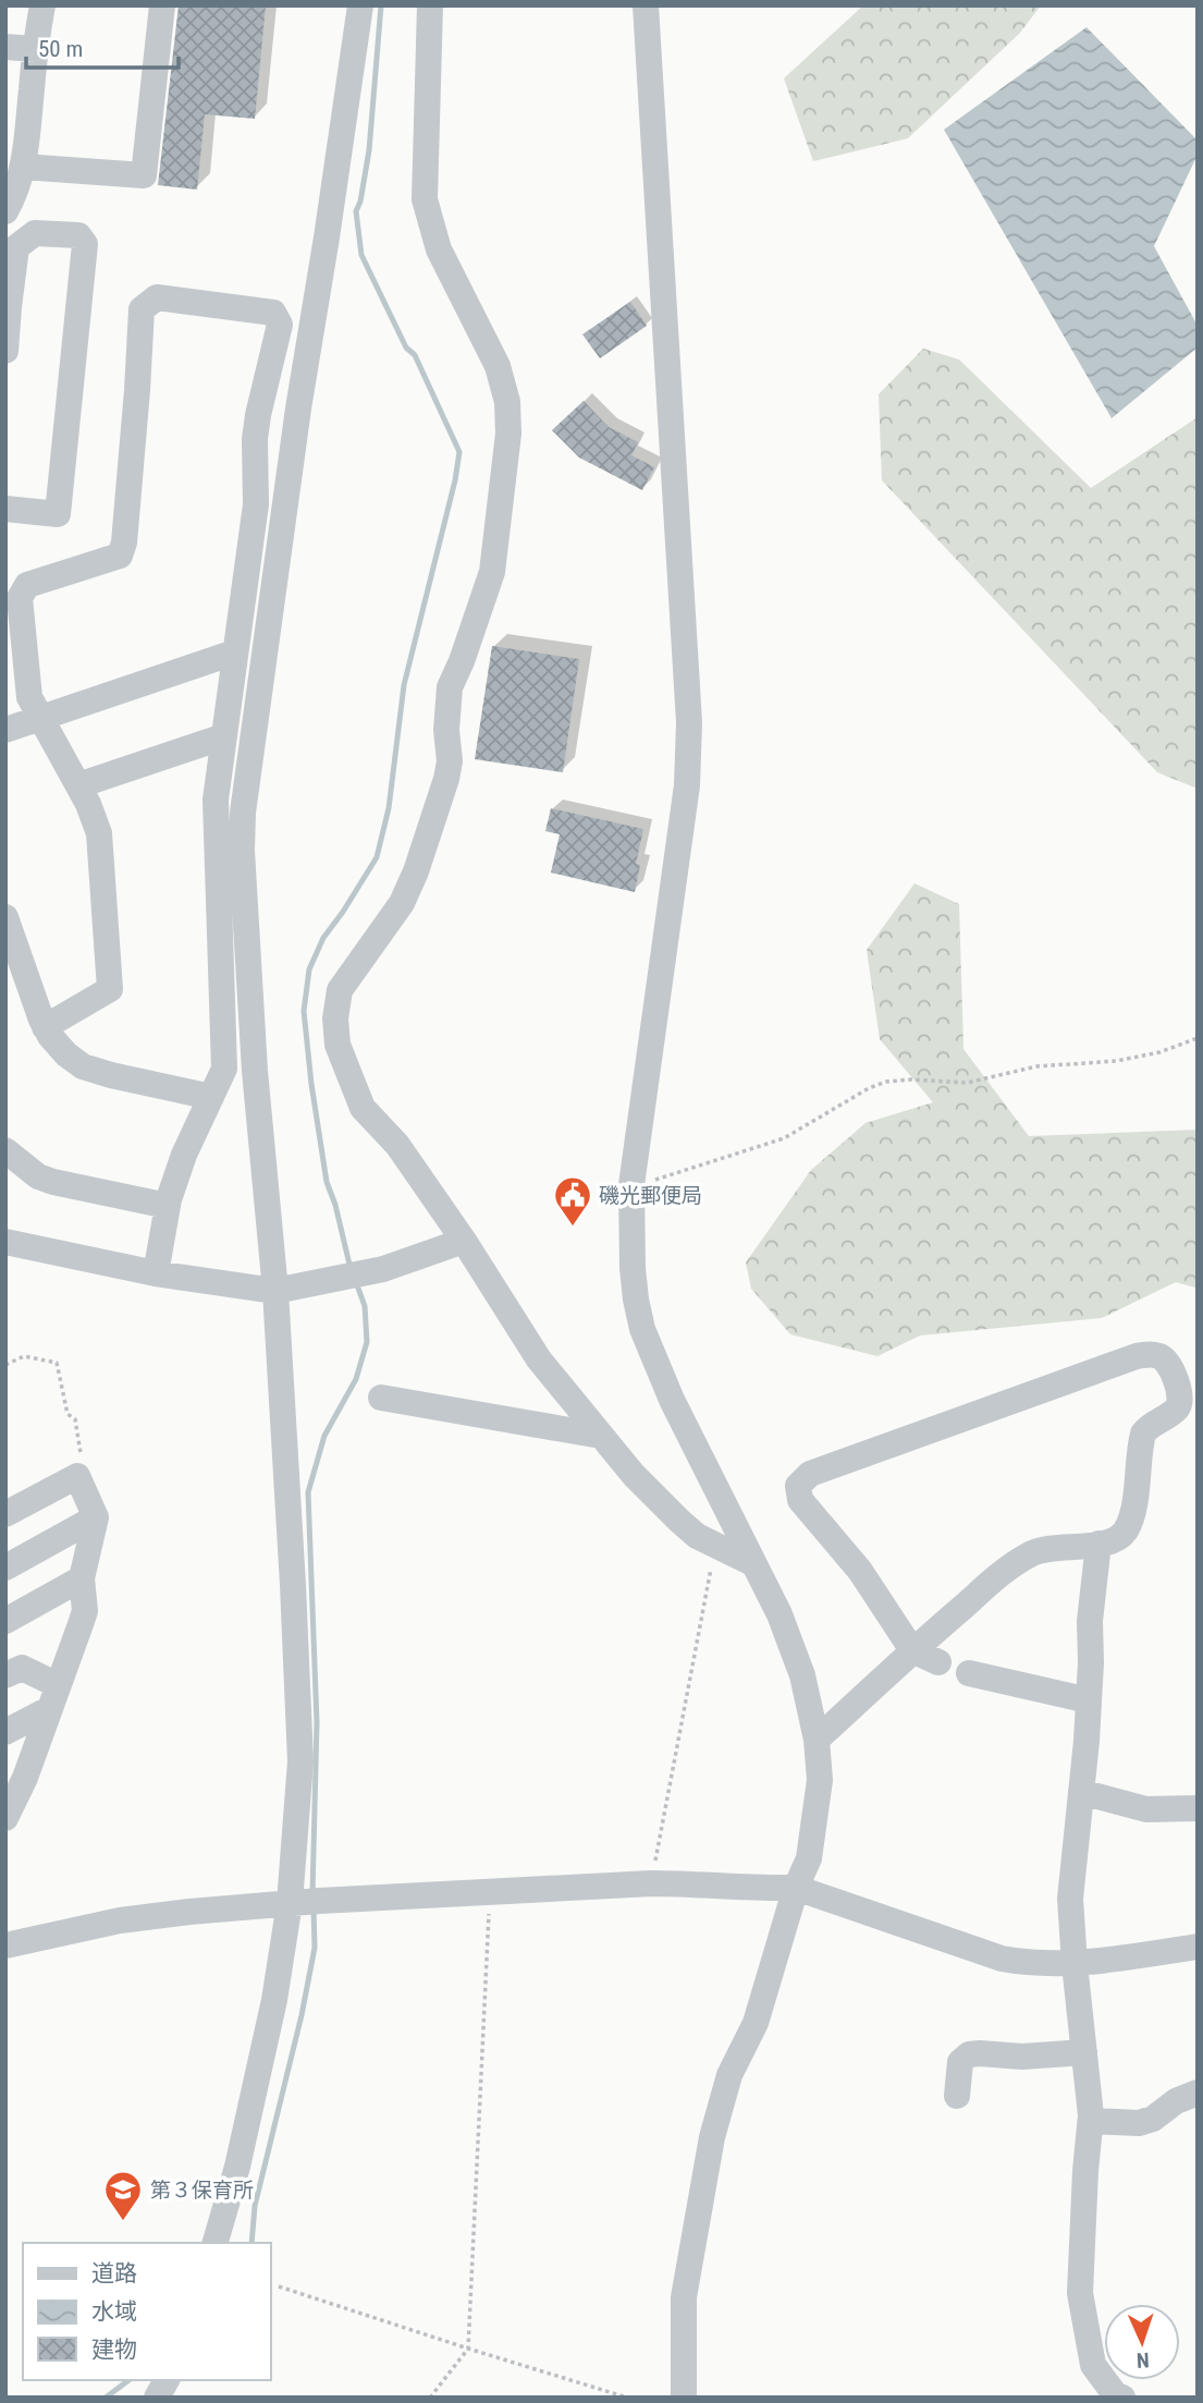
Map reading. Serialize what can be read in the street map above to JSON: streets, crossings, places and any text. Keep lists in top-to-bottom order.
{
  "places": {
    "public building": ["磯光郵便局"],
    "school or university": ["第３保育所"]
  },
  "legend": ["道路", "水域", "建物"],
  "scale_bar": "50 m",
  "north": "bottom"
}
